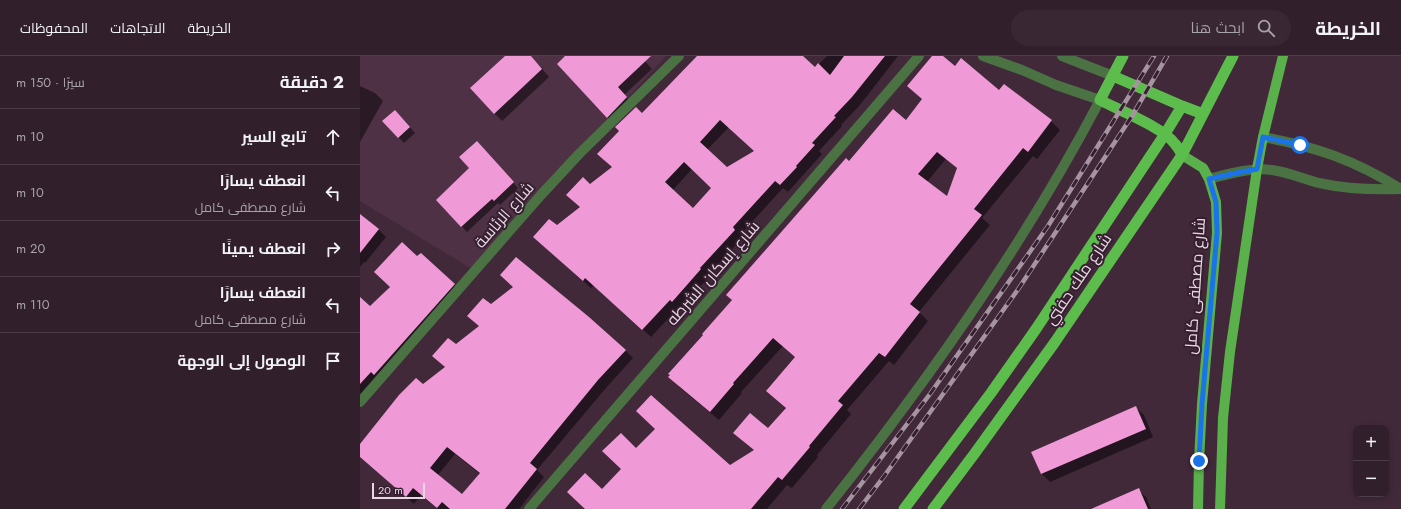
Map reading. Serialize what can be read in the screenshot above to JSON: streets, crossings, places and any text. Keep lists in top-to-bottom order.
{
  "streets": {
    "highway": ["شارع ملك حفني", "شارع مصطفى كامل"],
    "street": ["شارع الرئاسة", "شارع إسكان الشرطه"]
  },
  "crossings": [
    ["شارع ملك حفني", "شارع مصطفى كامل"]
  ],
  "scale_bar": "20 m",
  "page": {
    "header": "الخريطة",
    "search": "ابحث هنا",
    "nav": ["الخريطة", "الاتجاهات", "المحفوظات"],
    "heading": ["2 دقيقة", "سيرًا · 150 m"],
    "list": [
      ["تابع السير", "10 m"],
      ["انعطف يسارًا", "شارع مصطفى كامل", "10 m"],
      ["انعطف يمينًا", "20 m"],
      ["انعطف يسارًا", "شارع مصطفى كامل", "110 m"],
      "الوصول إلى الوجهة"
    ],
    "map_buttons": ["+", "−"],
    "scale": "20 m"
  }
}
